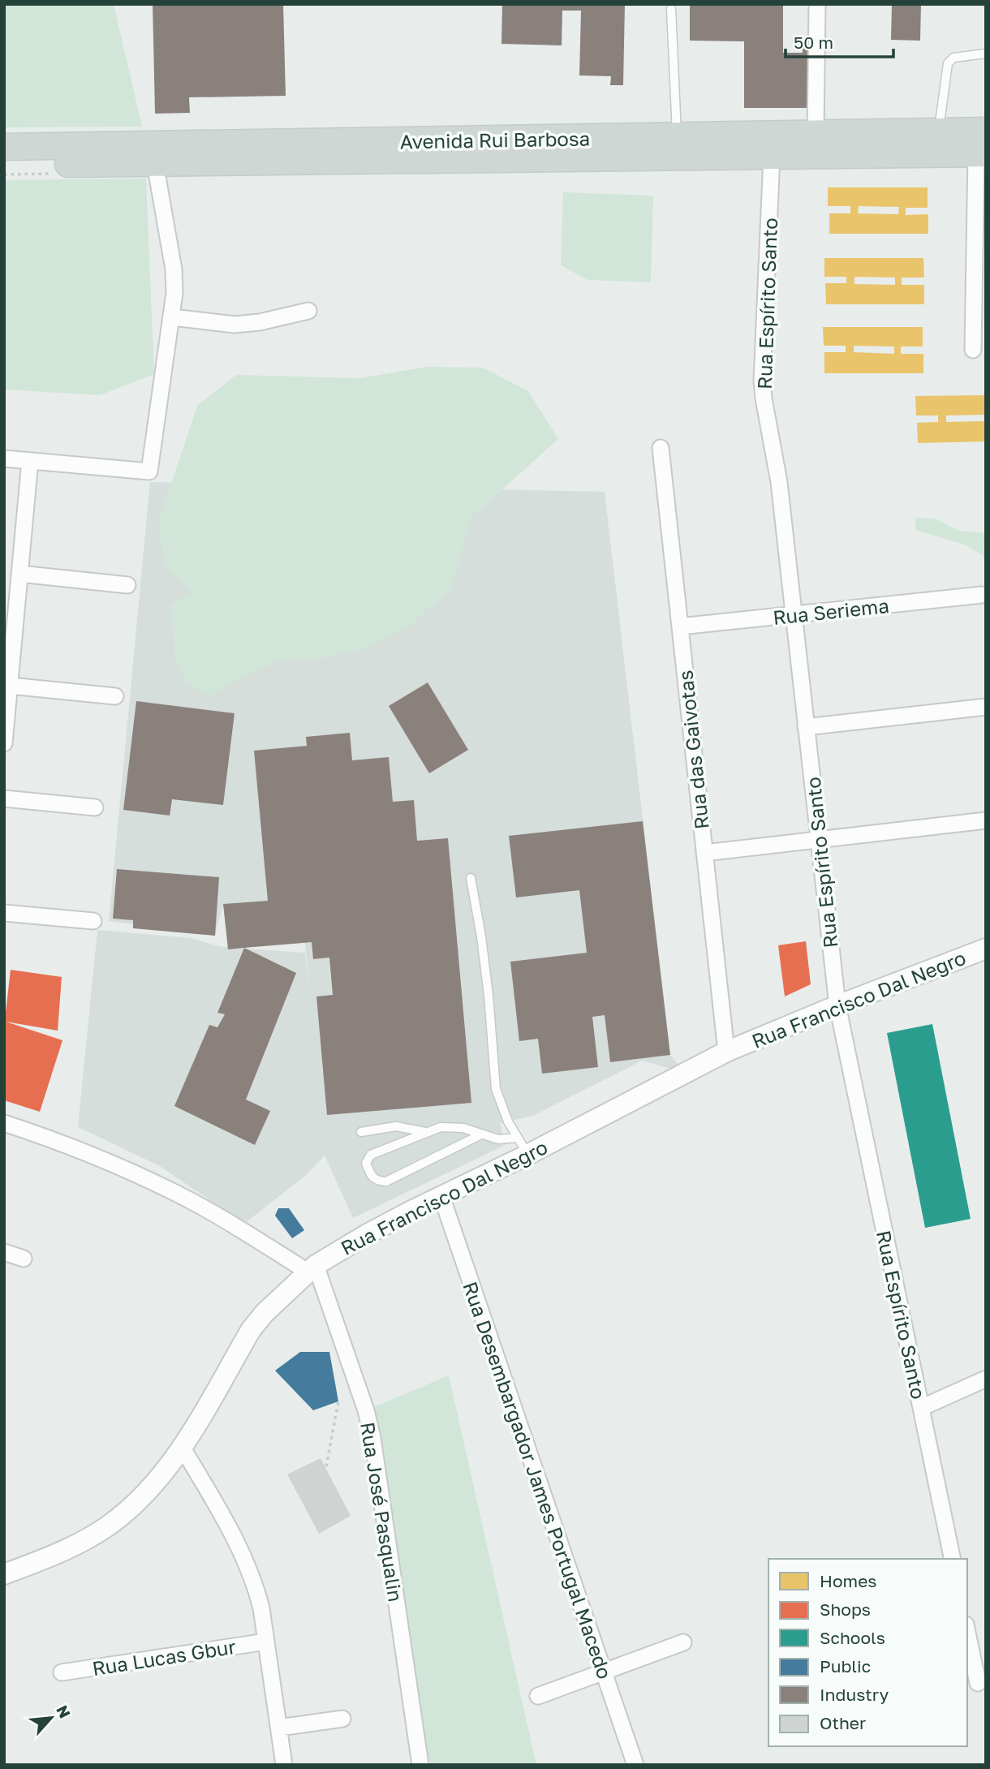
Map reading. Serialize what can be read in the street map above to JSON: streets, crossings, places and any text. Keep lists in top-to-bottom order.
{
  "streets": {
    "main road": ["Avenida Rui Barbosa"],
    "street": [
      "Rua Espírito Santo",
      "Rua Seriema",
      "Rua das Gaivotas",
      "Rua Francisco Dal Negro",
      "Rua Desembargador James Portugal Macedo",
      "Rua José Pasqualin",
      "Rua Lucas Gbur"
    ]
  },
  "crossings": [
    ["Avenida Rui Barbosa", "Rua Espírito Santo"],
    ["Rua Espírito Santo", "Rua Seriema"],
    ["Rua Espírito Santo", "Rua Francisco Dal Negro"],
    ["Rua Seriema", "Rua das Gaivotas"],
    ["Rua das Gaivotas", "Rua Francisco Dal Negro"],
    ["Rua Francisco Dal Negro", "Rua Desembargador James Portugal Macedo"],
    ["Rua Francisco Dal Negro", "Rua José Pasqualin"]
  ],
  "legend": [
    "Homes",
    "Shops",
    "Schools",
    "Public",
    "Industry",
    "Other"
  ],
  "scale_bar": "50 m",
  "north": "top right"
}
